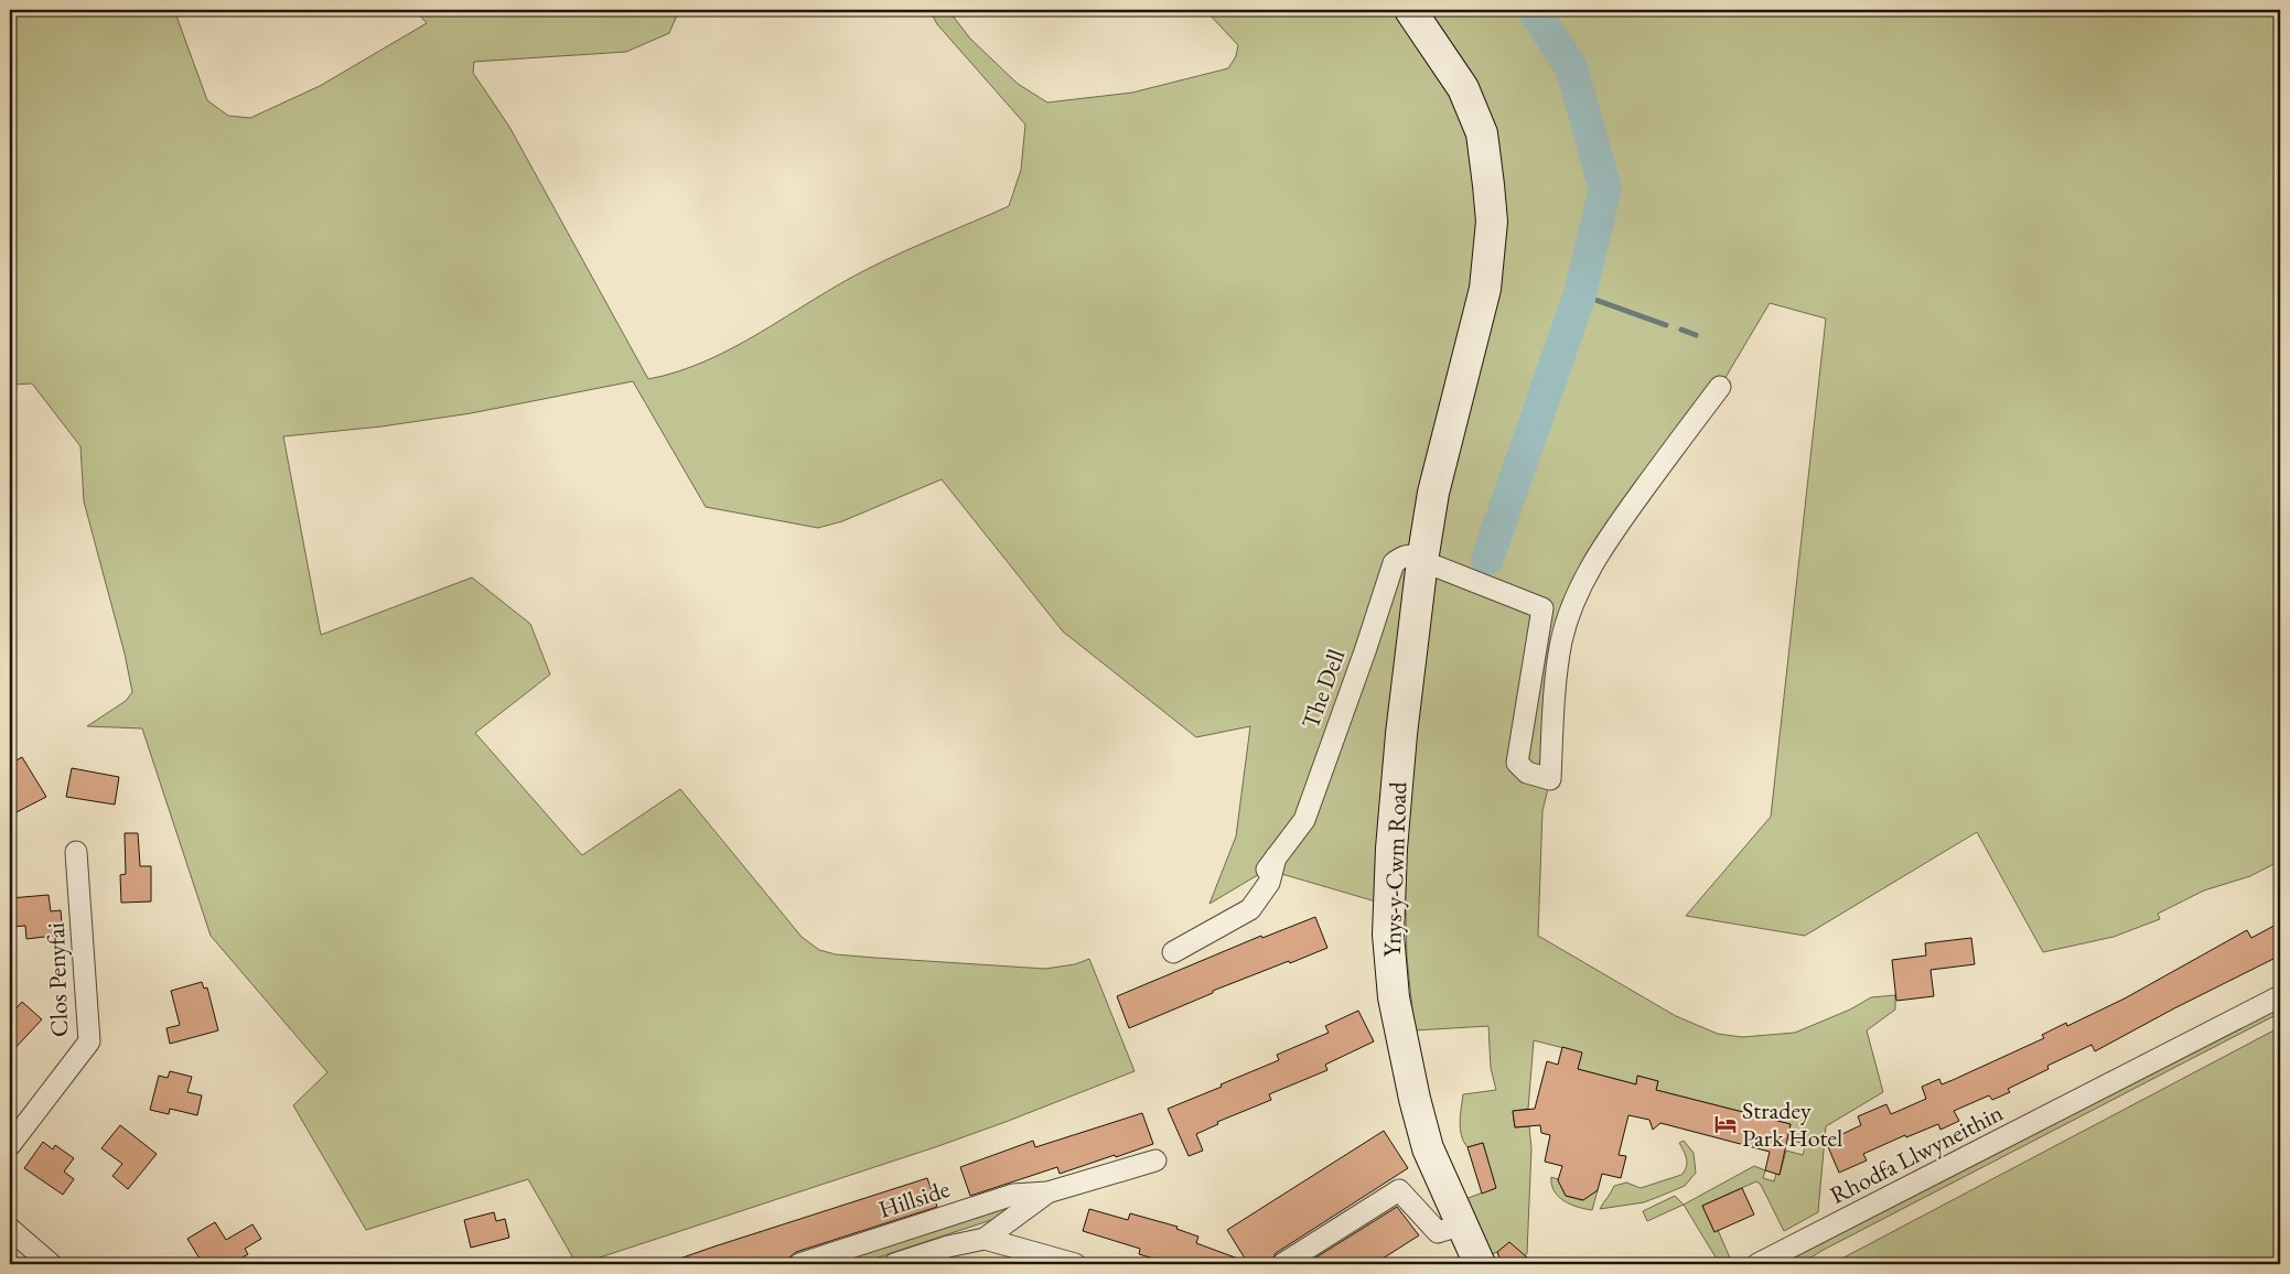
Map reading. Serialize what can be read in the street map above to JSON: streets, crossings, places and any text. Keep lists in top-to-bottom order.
{
  "streets": {
    "main road": ["Ynys-y-Cwm Road"],
    "street": [
      "The Dell",
      "Clos Penyfai",
      "Rhodfa Llwyneithin",
      "Hillside"
    ]
  },
  "crossings": [
    ["The Dell", "Ynys-y-Cwm Road"]
  ],
  "places": {
    "hotel": ["Stradey Park Hotel"]
  }
}
